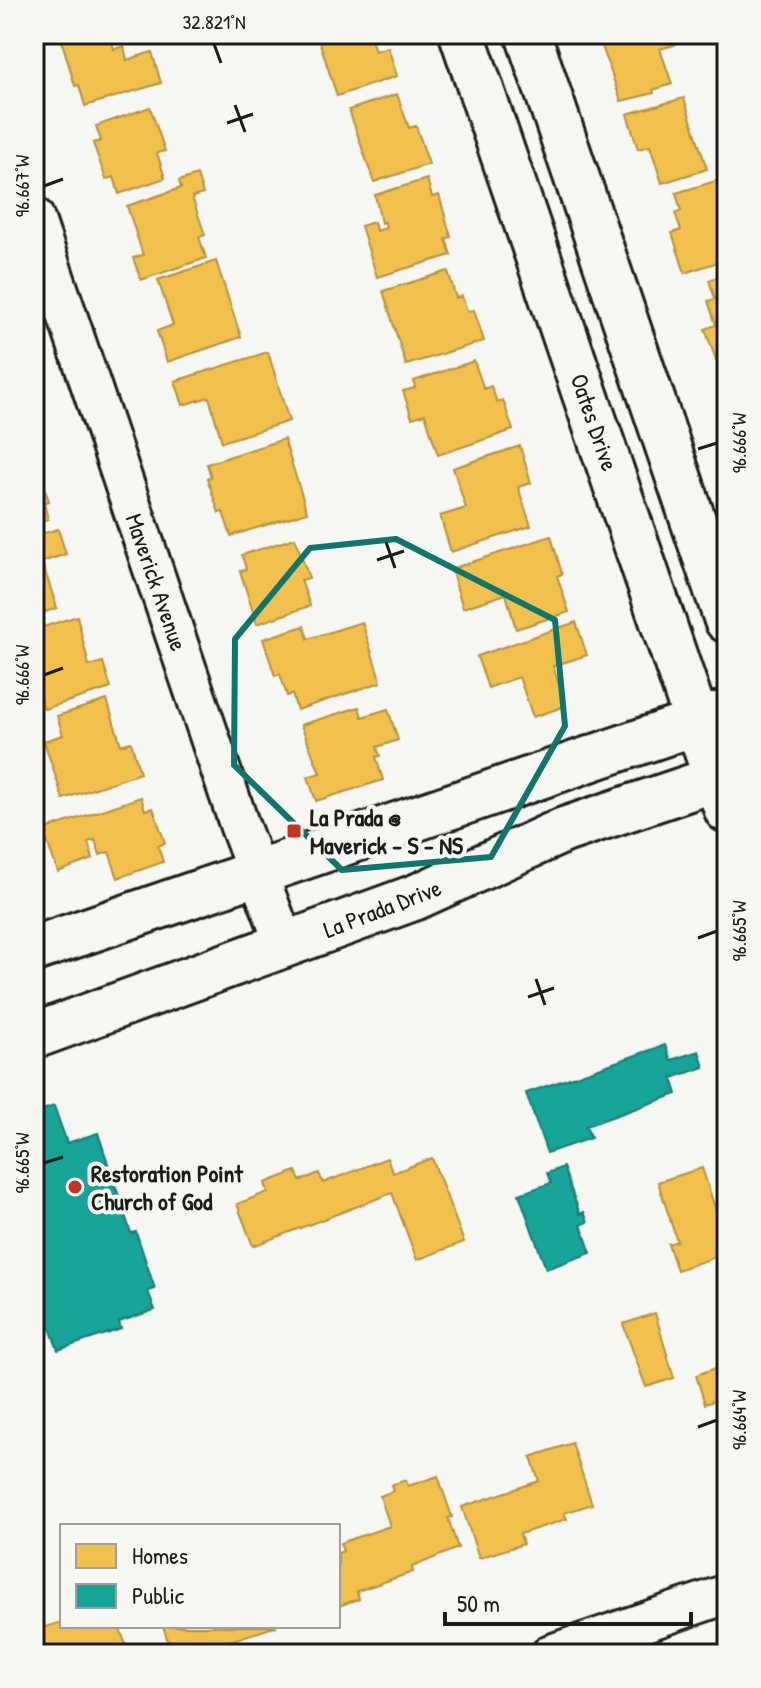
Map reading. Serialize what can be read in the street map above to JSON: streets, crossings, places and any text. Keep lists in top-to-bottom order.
{
  "streets": {
    "main road": ["Oates Drive", "La Prada Drive"],
    "street": ["Maverick Avenue"]
  },
  "crossings": [
    ["Oates Drive", "La Prada Drive"],
    ["Maverick Avenue", "La Prada Drive"]
  ],
  "places": {
    "transit": ["La Prada @ Maverick - S - NS"],
    "other": ["Restoration Point Church of God"]
  },
  "legend": ["Homes", "Public"],
  "scale_bar": "50 m",
  "coordinates": [
    "32.821°N",
    "96.667°W",
    "96.666°W",
    "96.665°W",
    "96.664°W"
  ]
}
